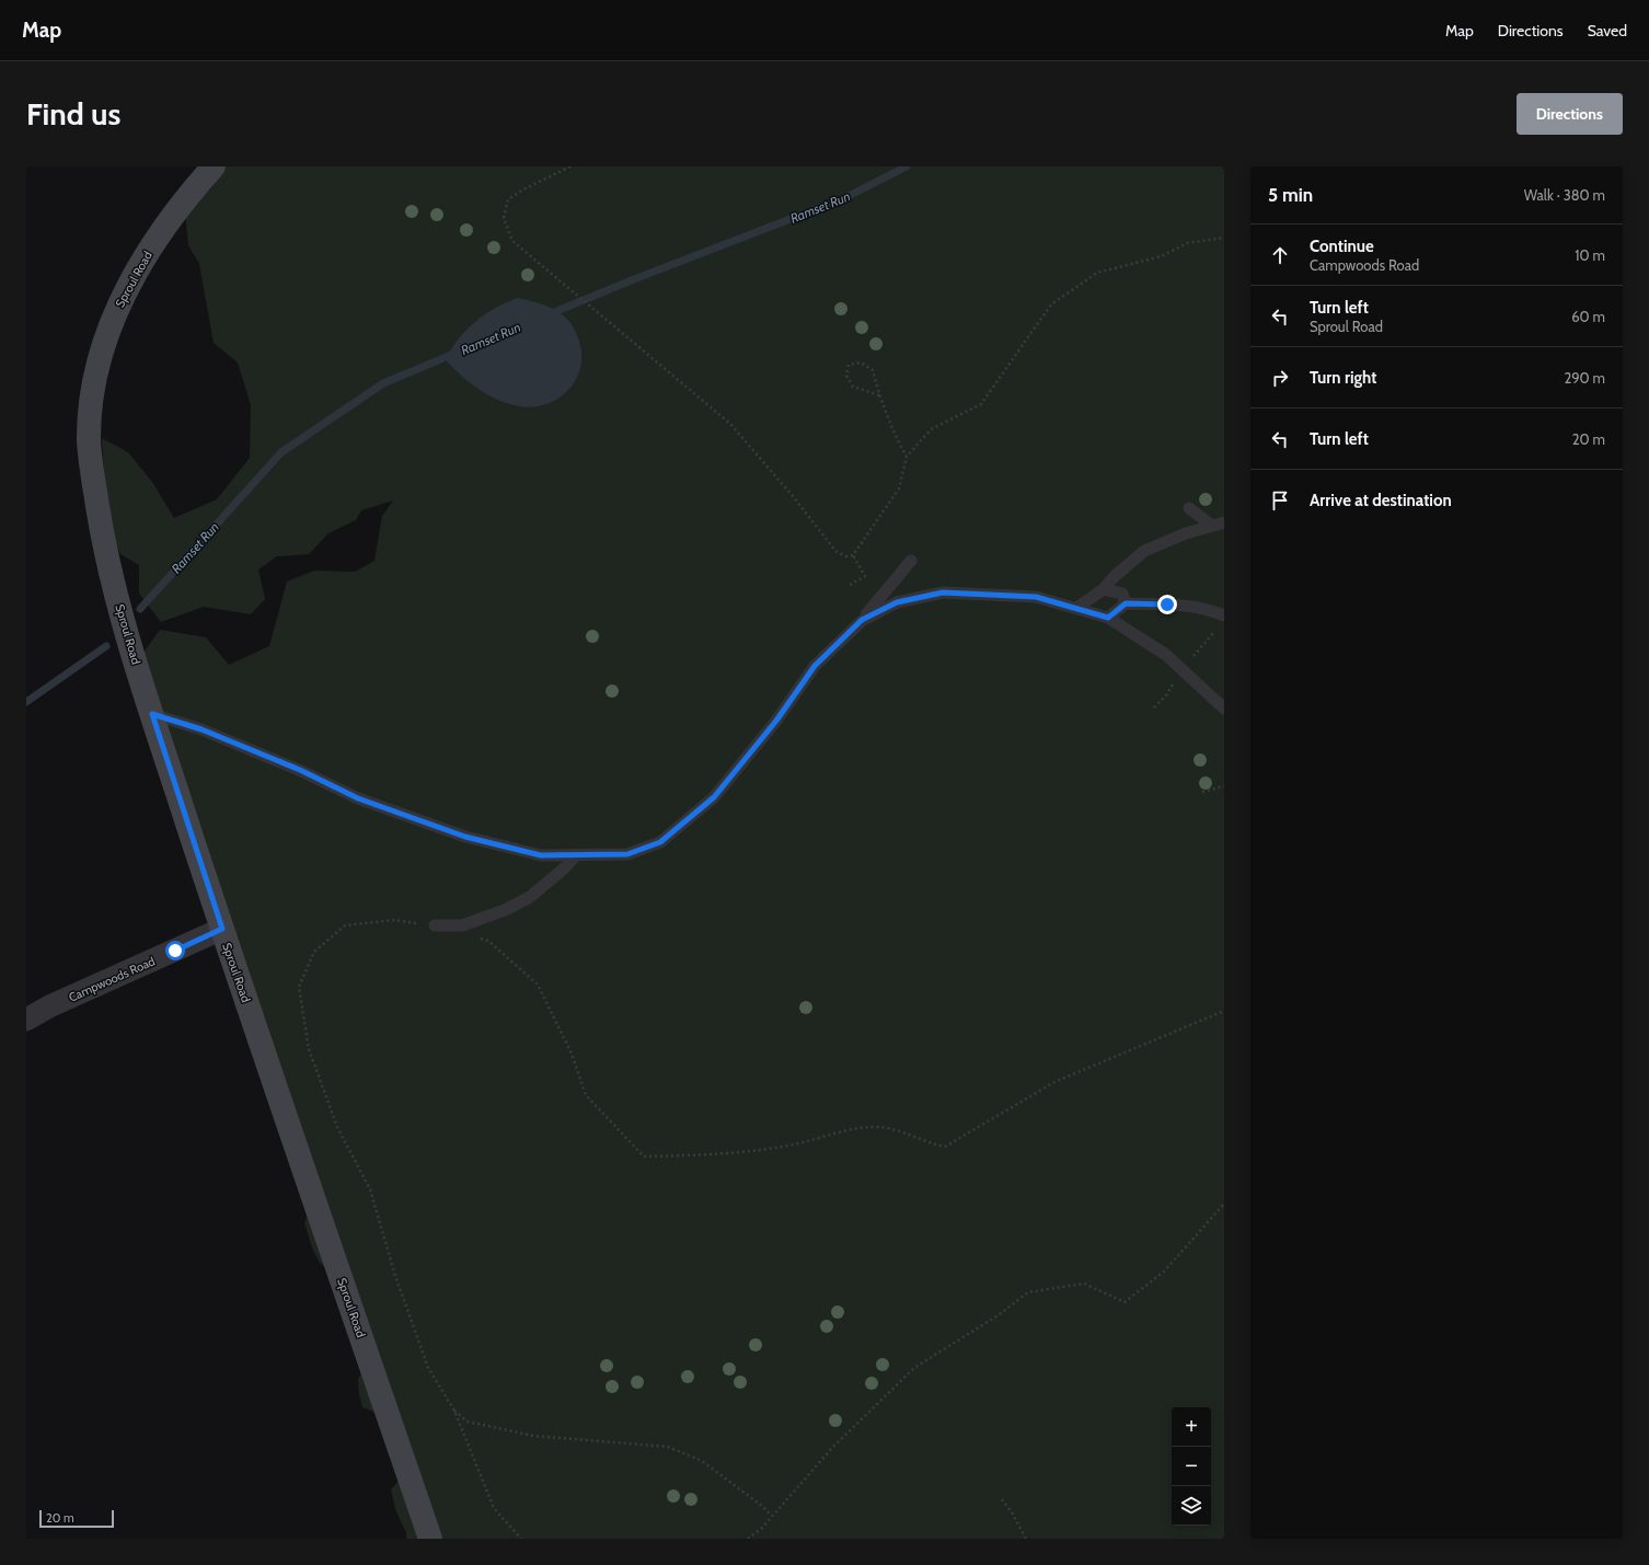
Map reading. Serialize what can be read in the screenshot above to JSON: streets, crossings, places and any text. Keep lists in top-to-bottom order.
{
  "streets": {
    "main road": ["Sproul Road"],
    "street": ["Campwoods Road"]
  },
  "crossings": [
    ["Sproul Road", "Campwoods Road"]
  ],
  "water": ["Ramset Run"],
  "scale_bar": "20 m",
  "page": {
    "header": "Map",
    "nav": ["Map", "Directions", "Saved"],
    "buttons": "Directions",
    "title": "Find us",
    "heading": ["5 min", "Walk · 380 m"],
    "list": [
      ["Continue", "Campwoods Road", "10 m"],
      ["Turn left", "Sproul Road", "60 m"],
      ["Turn right", "290 m"],
      ["Turn left", "20 m"],
      "Arrive at destination"
    ],
    "map_buttons": ["+", "−"],
    "scale": "20 m"
  }
}
